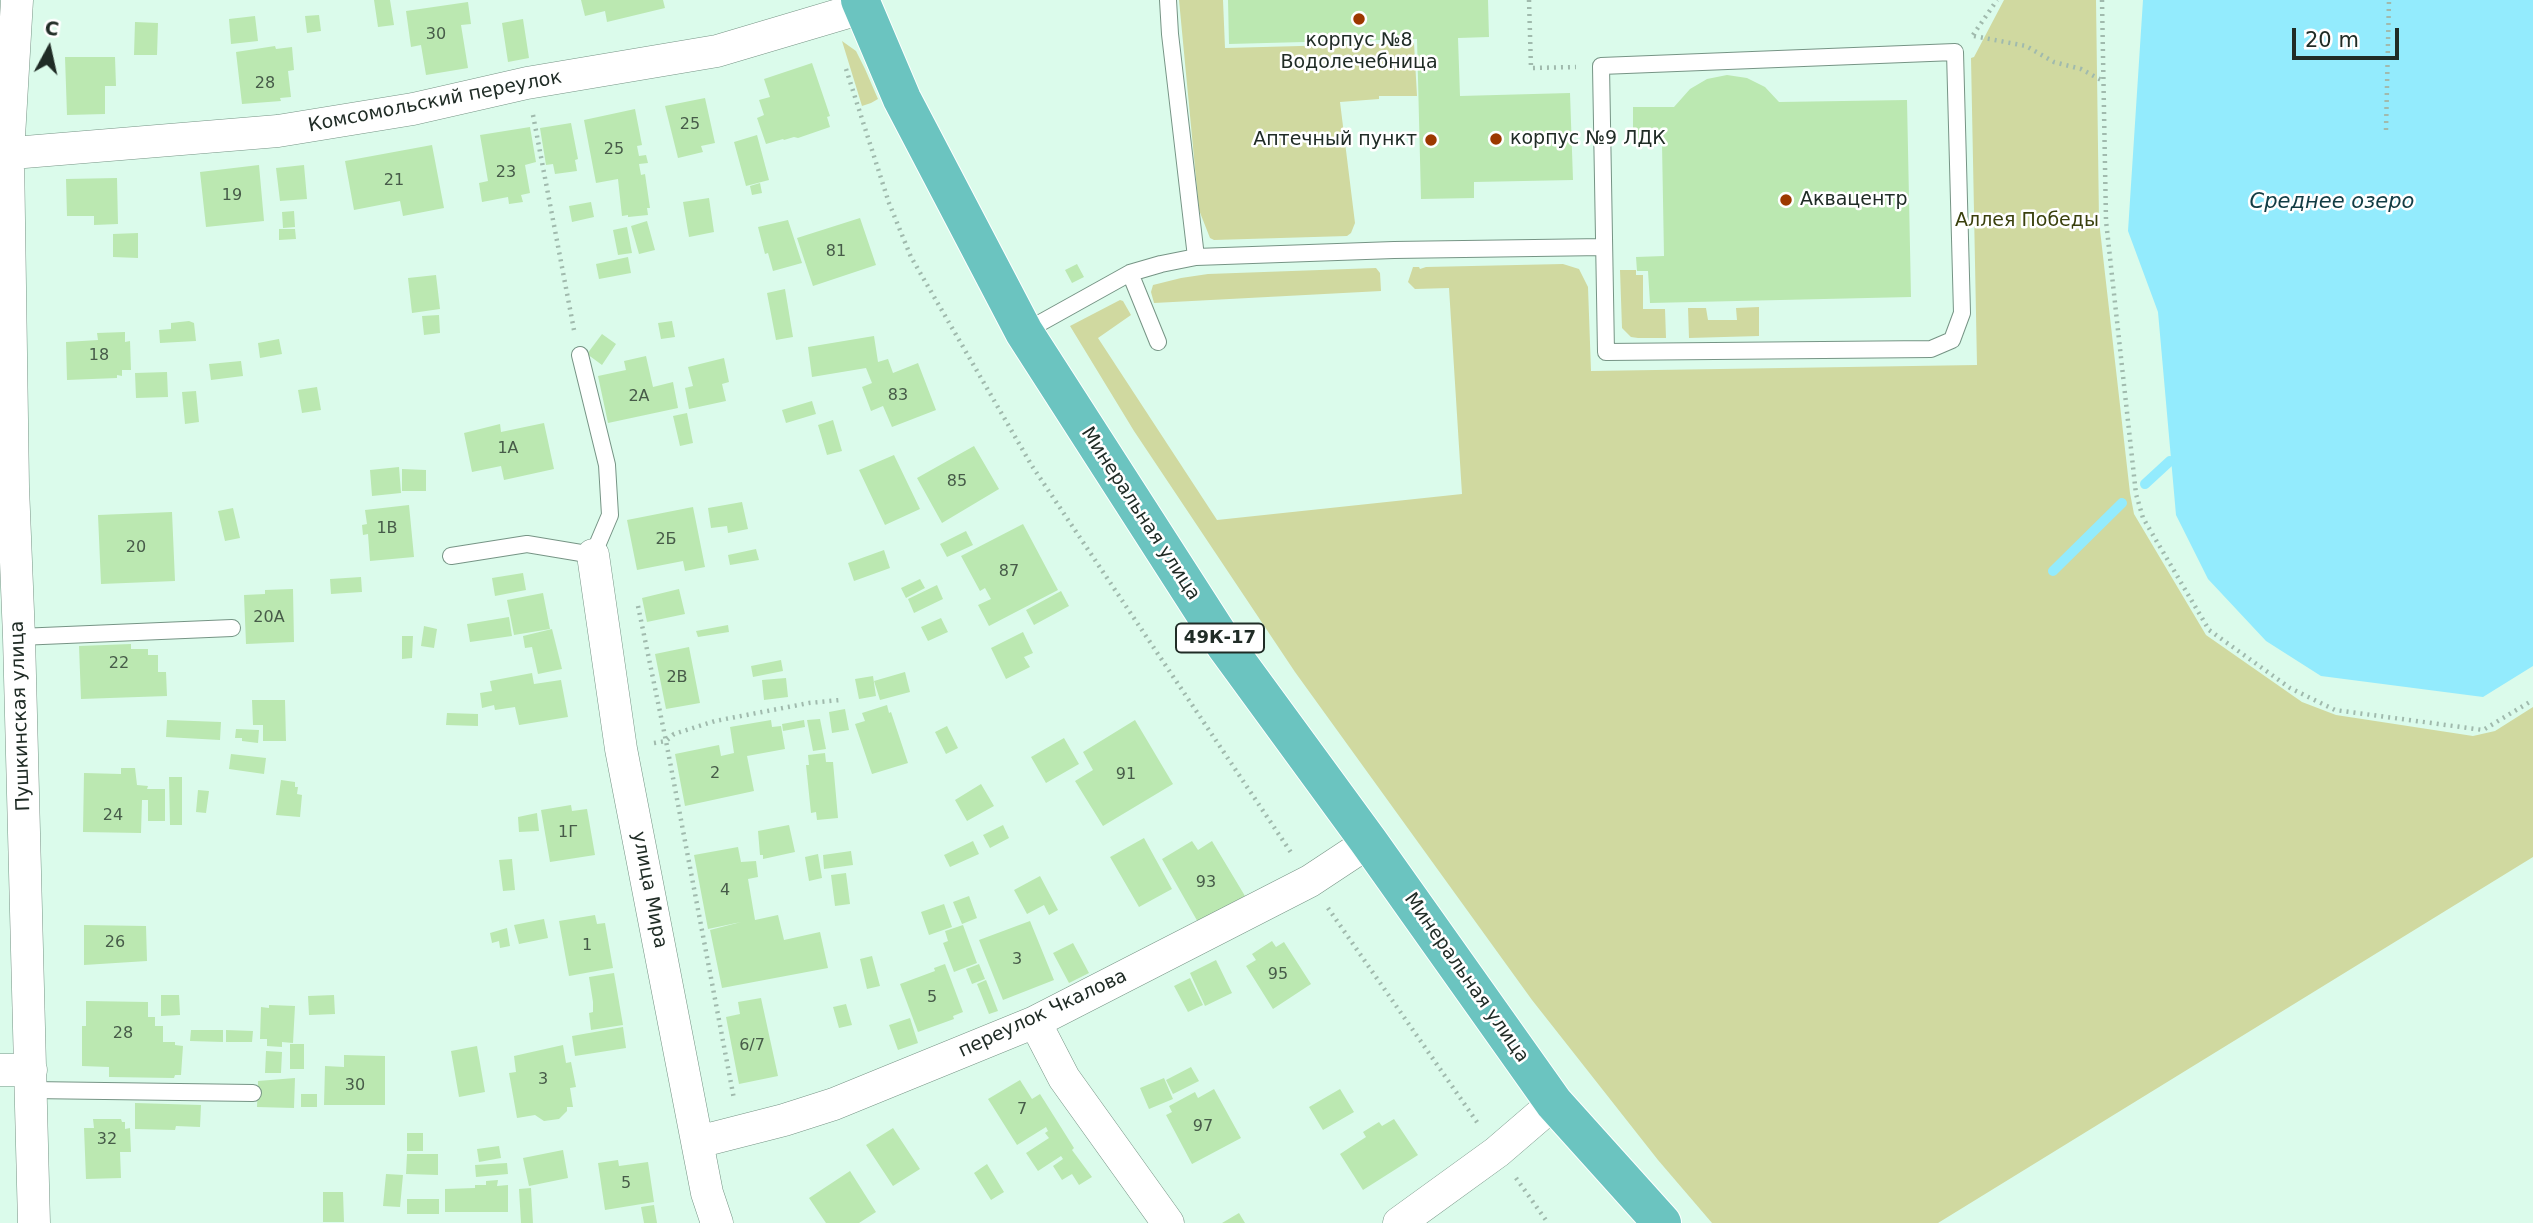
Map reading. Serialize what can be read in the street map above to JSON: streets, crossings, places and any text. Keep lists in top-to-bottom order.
{
  "streets": {
    "main road": ["Минеральная улица", "49К-17"],
    "street": [
      "Комсомольский переулок",
      "Пушкинская улица",
      "улица Мира",
      "переулок Чкалова"
    ]
  },
  "crossings": [
    ["Комсомольский переулок", "Минеральная улица"],
    ["Комсомольский переулок", "Пушкинская улица"],
    ["Минеральная улица", "переулок Чкалова"],
    ["улица Мира", "переулок Чкалова"]
  ],
  "water": ["Среднее озеро"],
  "parks": ["Аллея Победы"],
  "places": [
    "корпус №8 Водолечебница",
    "корпус №9 ЛДК",
    "Аптечный пункт",
    "Аквацентр"
  ],
  "house_numbers": [
    "30",
    "28",
    "25",
    "25",
    "23",
    "21",
    "19",
    "81",
    "18",
    "83",
    "2А",
    "1А",
    "85",
    "1В",
    "2Б",
    "20",
    "87",
    "20А",
    "22",
    "2В",
    "2",
    "91",
    "24",
    "1Г",
    "93",
    "4",
    "26",
    "1",
    "3",
    "95",
    "5",
    "28",
    "6/7",
    "3",
    "30",
    "7",
    "97",
    "32",
    "5"
  ],
  "scale_bar": "20 m",
  "north": "top"
}
